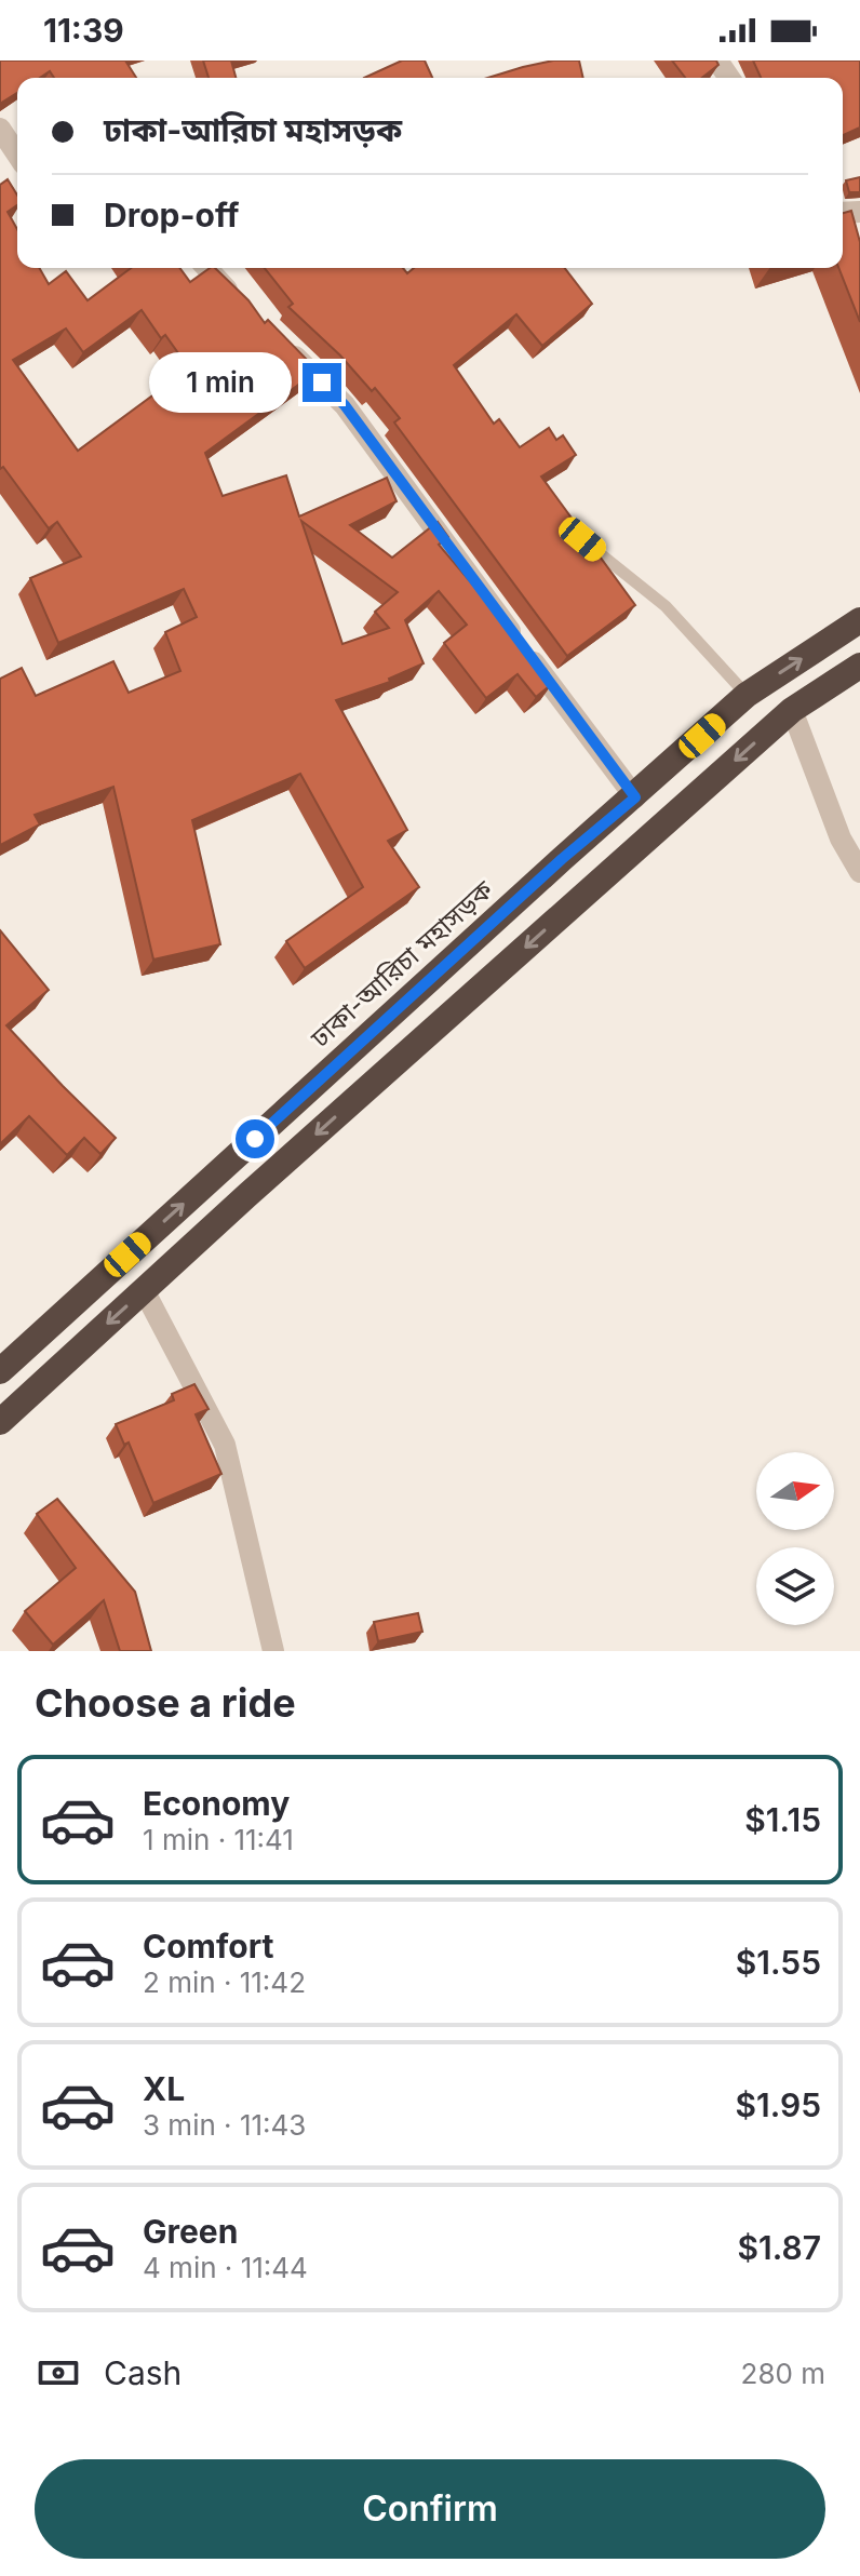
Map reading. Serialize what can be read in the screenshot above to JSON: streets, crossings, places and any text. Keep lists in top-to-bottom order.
{
  "streets": {
    "highway": ["ঢাকা-আরিচা মহাসড়ক"]
  },
  "north": "right",
  "page": {
    "status": "11:39",
    "banner": ["ঢাকা-আরিচা মহাসড়ক", "Drop-off"],
    "bubble": "1 min",
    "heading": "Choose a ride",
    "list": [
      {
        "name": "Economy",
        "note": "1 min · 11:41",
        "value": "$1.15"
      },
      {
        "name": "Comfort",
        "note": "2 min · 11:42",
        "value": "$1.55"
      },
      {
        "name": "XL",
        "note": "3 min · 11:43",
        "value": "$1.95"
      },
      {
        "name": "Green",
        "note": "4 min · 11:44",
        "value": "$1.87"
      }
    ],
    "pay": ["Cash", "280 m"],
    "buttons": "Confirm"
  }
}
